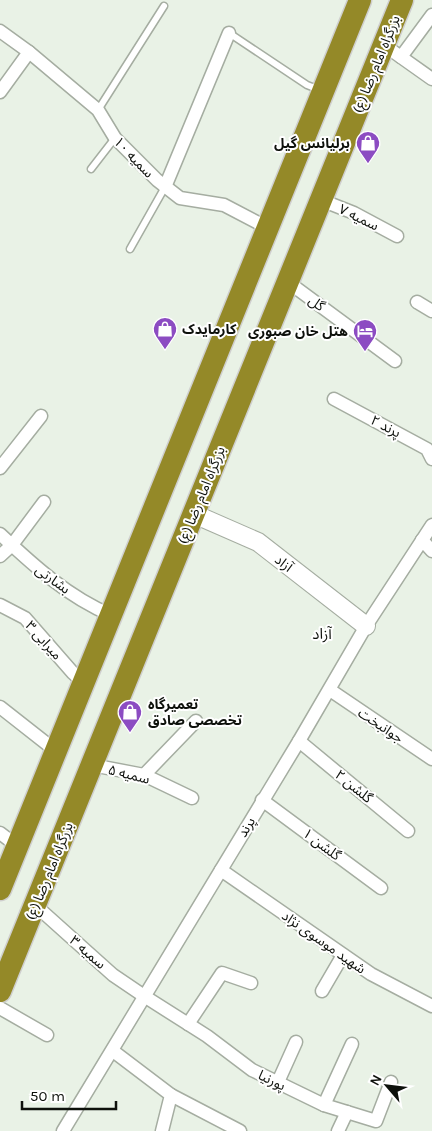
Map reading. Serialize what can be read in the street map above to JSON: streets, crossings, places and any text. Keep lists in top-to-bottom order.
{
  "streets": {
    "highway": ["بزرگراه امام رضا (ع)"],
    "street": [
      "سمیه ۱۰",
      "سمیه ۷",
      "گل",
      "پرند ۲",
      "آزاد",
      "بشارتی",
      "میرابی ۳",
      "جوانبخت",
      "سمیه ۵",
      "گلشن ۲",
      "پرند",
      "گلشن ۱",
      "شهید موسوی نژاد",
      "سمیه ۳",
      "پورنیا"
    ]
  },
  "crossings": [
    ["بزرگراه امام رضا (ع)", "سمیه ۷"],
    ["بزرگراه امام رضا (ع)", "گل"],
    ["بزرگراه امام رضا (ع)", "آزاد"],
    ["بزرگراه امام رضا (ع)", "سمیه ۵"],
    ["بزرگراه امام رضا (ع)", "سمیه ۳"],
    ["آزاد", "پرند"],
    ["جوانبخت", "پرند"],
    ["گلشن ۲", "پرند"],
    ["پرند", "گلشن ۱"],
    ["پرند", "شهید موسوی نژاد"],
    ["پرند", "سمیه ۳"],
    ["پرند", "پورنیا"],
    ["سمیه ۳", "پورنیا"]
  ],
  "districts": ["آزاد"],
  "places": {
    "shop": ["برلیانس گیل", "کارمایدک", "تعمیرگاه تخصصی صادق"],
    "hotel": ["هتل خان صبوری"]
  },
  "scale_bar": "50 m",
  "north": "top left"
}
